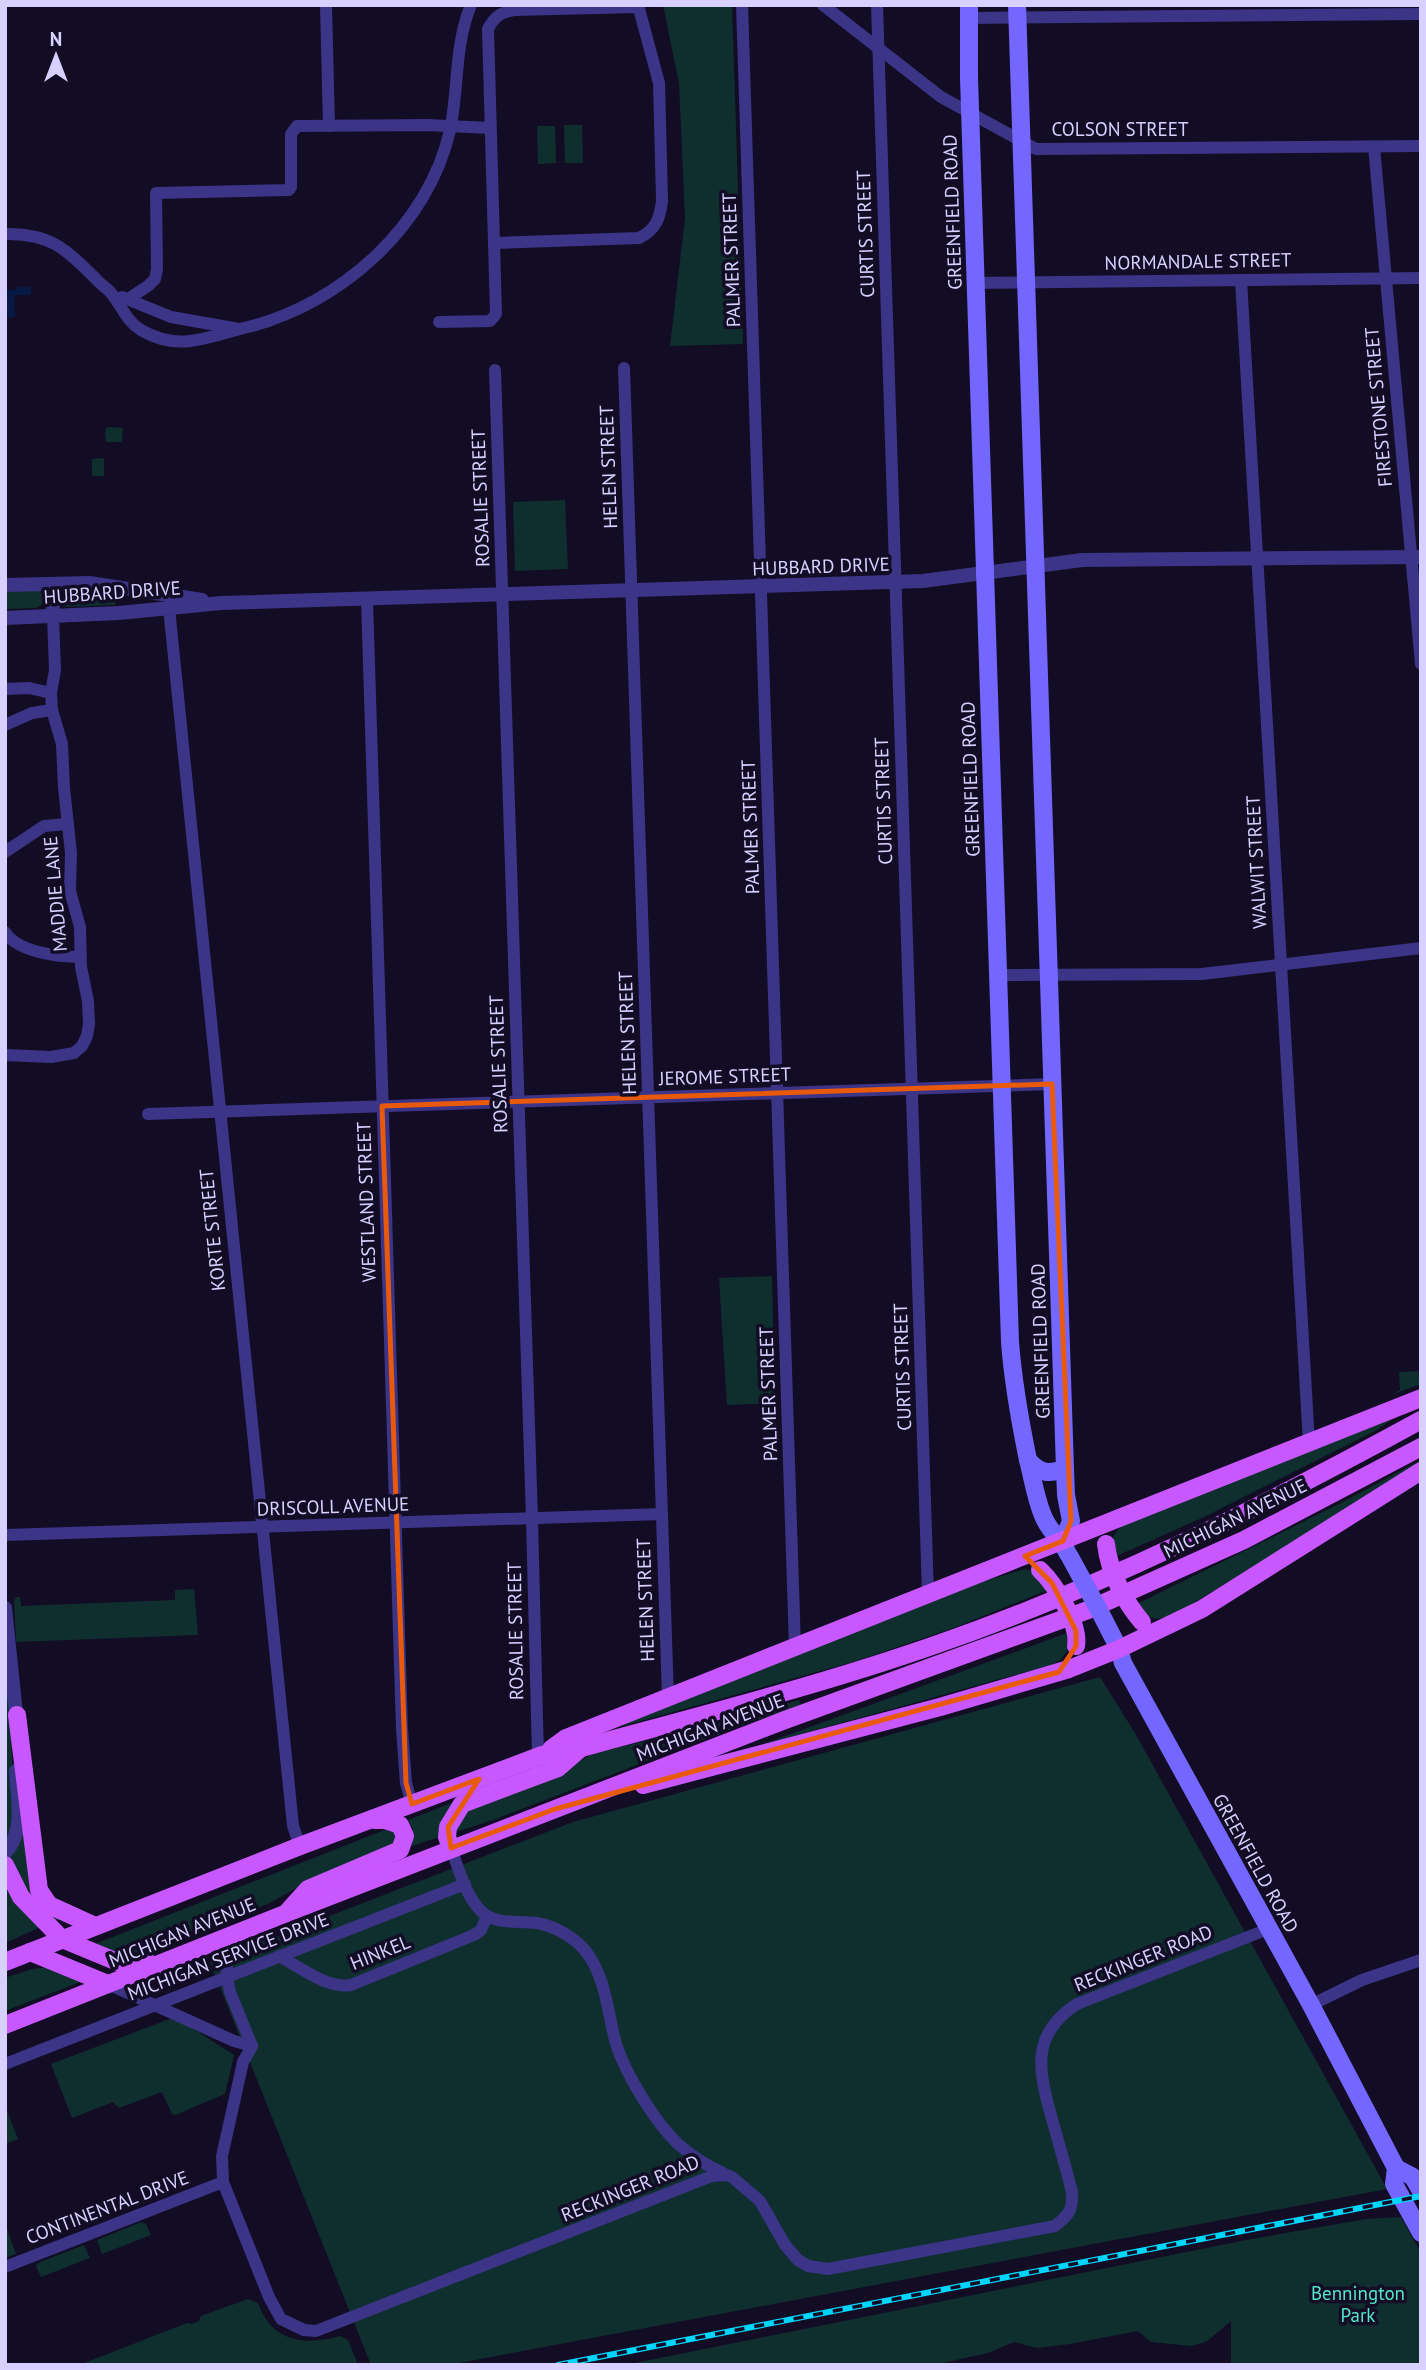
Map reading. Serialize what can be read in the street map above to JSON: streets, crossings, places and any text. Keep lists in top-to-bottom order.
{
  "streets": {
    "main road": ["GREENFIELD ROAD", "MICHIGAN AVENUE"],
    "street": [
      "COLSON STREET",
      "CURTIS STREET",
      "PALMER STREET",
      "NORMANDALE STREET",
      "FIRESTONE STREET",
      "HELEN STREET",
      "ROSALIE STREET",
      "HUBBARD DRIVE",
      "WALWIT STREET",
      "MADDIE LANE",
      "JEROME STREET",
      "WESTLAND STREET",
      "KORTE STREET",
      "DRISCOLL AVENUE",
      "HINKEL",
      "MICHIGAN SERVICE DRIVE",
      "RECKINGER ROAD",
      "CONTINENTAL DRIVE"
    ]
  },
  "crossings": [
    ["COLSON STREET", "GREENFIELD ROAD"],
    ["COLSON STREET", "CURTIS STREET"],
    ["COLSON STREET", "FIRESTONE STREET"],
    ["GREENFIELD ROAD", "NORMANDALE STREET"],
    ["GREENFIELD ROAD", "HUBBARD DRIVE"],
    ["GREENFIELD ROAD", "JEROME STREET"],
    ["GREENFIELD ROAD", "RECKINGER ROAD"],
    ["CURTIS STREET", "HUBBARD DRIVE"],
    ["CURTIS STREET", "JEROME STREET"],
    ["PALMER STREET", "HUBBARD DRIVE"],
    ["PALMER STREET", "JEROME STREET"],
    ["NORMANDALE STREET", "FIRESTONE STREET"],
    ["NORMANDALE STREET", "WALWIT STREET"],
    ["FIRESTONE STREET", "HUBBARD DRIVE"],
    ["HELEN STREET", "HUBBARD DRIVE"],
    ["HELEN STREET", "JEROME STREET"],
    ["HELEN STREET", "DRISCOLL AVENUE"],
    ["ROSALIE STREET", "HUBBARD DRIVE"],
    ["ROSALIE STREET", "JEROME STREET"],
    ["ROSALIE STREET", "DRISCOLL AVENUE"],
    ["ROSALIE STREET", "MICHIGAN AVENUE"],
    ["HUBBARD DRIVE", "WALWIT STREET"],
    ["HUBBARD DRIVE", "MADDIE LANE"],
    ["HUBBARD DRIVE", "WESTLAND STREET"],
    ["HUBBARD DRIVE", "KORTE STREET"],
    ["JEROME STREET", "WESTLAND STREET"],
    ["JEROME STREET", "KORTE STREET"],
    ["WESTLAND STREET", "DRISCOLL AVENUE"],
    ["WESTLAND STREET", "MICHIGAN AVENUE"],
    ["KORTE STREET", "DRISCOLL AVENUE"],
    ["KORTE STREET", "MICHIGAN AVENUE"],
    ["HINKEL", "MICHIGAN SERVICE DRIVE"],
    ["RECKINGER ROAD", "CONTINENTAL DRIVE"]
  ],
  "parks": ["Bennington Park"],
  "north": "top"
}
